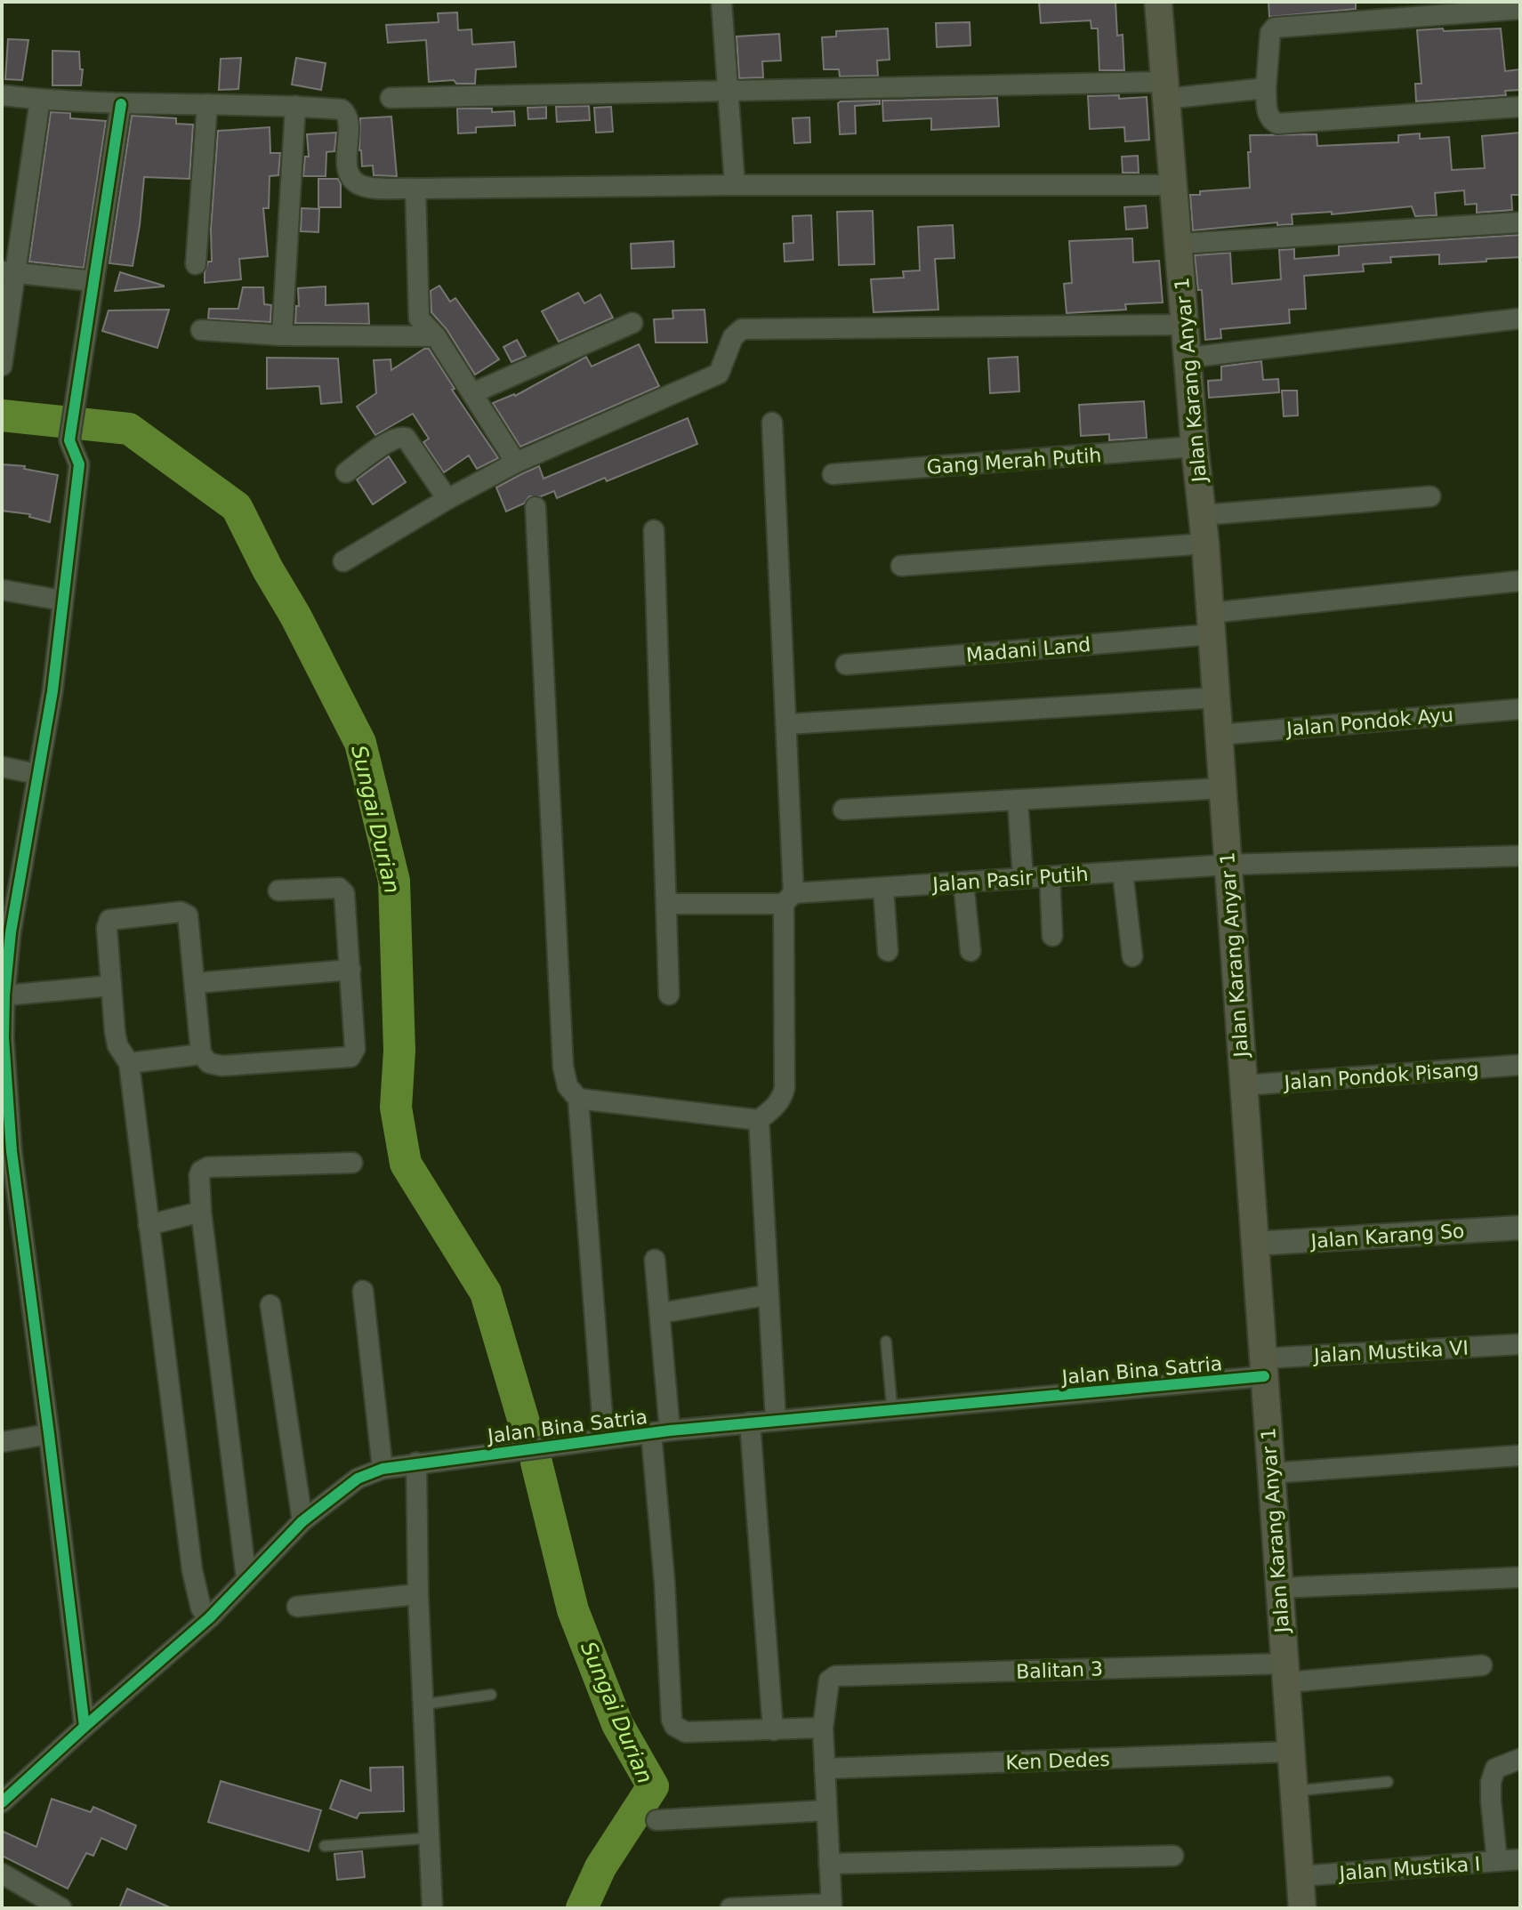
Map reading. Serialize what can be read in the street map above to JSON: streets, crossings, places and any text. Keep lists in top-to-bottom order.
{
  "streets": {
    "main road": ["Jalan Karang Anyar 1"],
    "street": [
      "Gang Merah Putih",
      "Madani Land",
      "Jalan Pondok Ayu",
      "Jalan Pasir Putih",
      "Jalan Pondok Pisang",
      "Jalan Karang So",
      "Jalan Mustika VI",
      "Jalan Bina Satria",
      "Balitan 3",
      "Ken Dedes",
      "Jalan Mustika I"
    ]
  },
  "crossings": [
    ["Jalan Karang Anyar 1", "Gang Merah Putih"],
    ["Jalan Karang Anyar 1", "Madani Land"],
    ["Jalan Karang Anyar 1", "Jalan Pondok Ayu"],
    ["Jalan Karang Anyar 1", "Jalan Pasir Putih"],
    ["Jalan Karang Anyar 1", "Jalan Pondok Pisang"],
    ["Jalan Karang Anyar 1", "Jalan Karang So"],
    ["Jalan Karang Anyar 1", "Jalan Mustika VI"],
    ["Jalan Karang Anyar 1", "Jalan Bina Satria"],
    ["Jalan Karang Anyar 1", "Balitan 3"],
    ["Jalan Karang Anyar 1", "Ken Dedes"],
    ["Jalan Karang Anyar 1", "Jalan Mustika I"],
    ["Jalan Mustika VI", "Jalan Bina Satria"]
  ],
  "water": ["Sungai Durian"]
}
